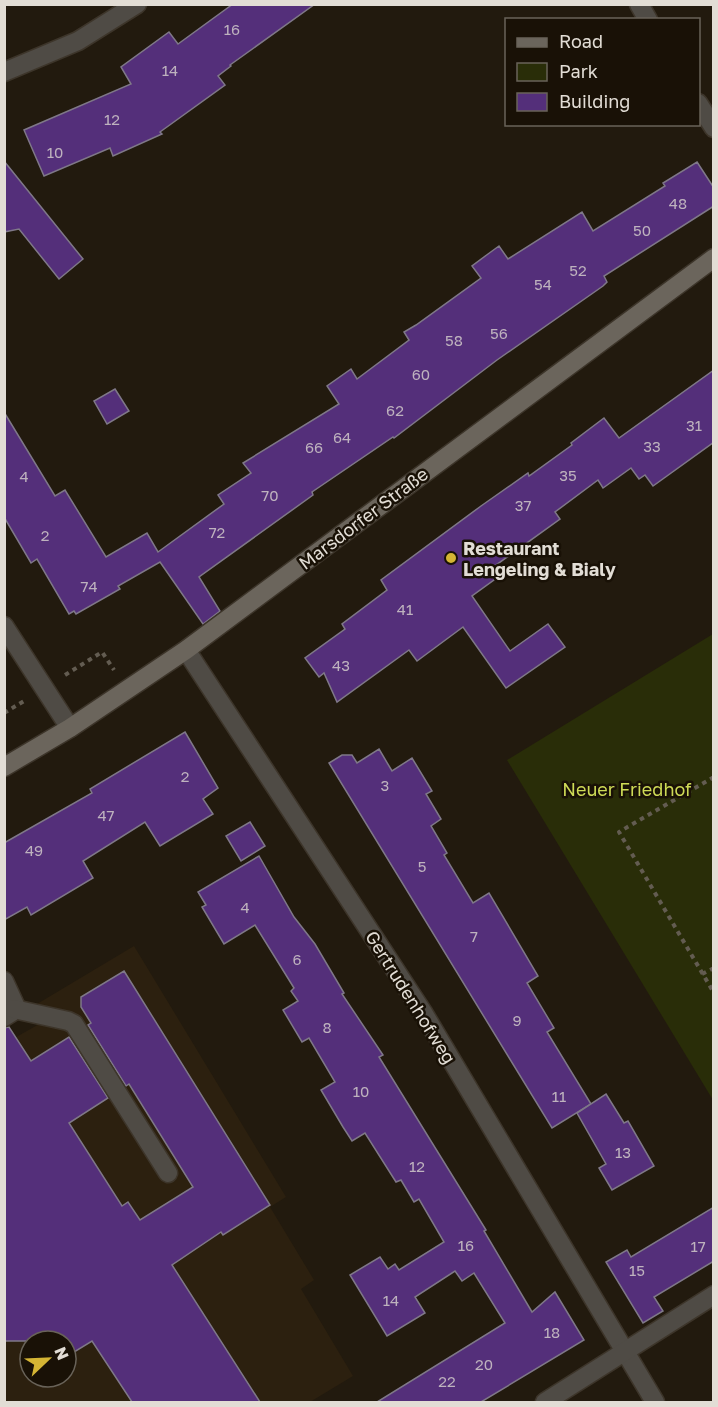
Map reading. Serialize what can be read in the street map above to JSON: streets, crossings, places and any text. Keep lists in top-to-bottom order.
{
  "streets": {
    "street": ["Marsdorfer Straße", "Gertrudenhofweg"]
  },
  "crossings": [
    ["Marsdorfer Straße", "Gertrudenhofweg"]
  ],
  "parks": ["Neuer Friedhof"],
  "places": ["Restaurant Lengeling & Bialy"],
  "house_numbers": [
    "16",
    "14",
    "12",
    "10",
    "48",
    "50",
    "52",
    "54",
    "56",
    "58",
    "60",
    "62",
    "31",
    "64",
    "33",
    "66",
    "35",
    "4",
    "70",
    "37",
    "72",
    "2",
    "74",
    "41",
    "43",
    "2",
    "3",
    "47",
    "49",
    "5",
    "4",
    "7",
    "6",
    "9",
    "8",
    "10",
    "11",
    "13",
    "12",
    "16",
    "17",
    "15",
    "14",
    "18",
    "20",
    "22"
  ],
  "legend": ["Road", "Park", "Building"],
  "north": "top right"
}
